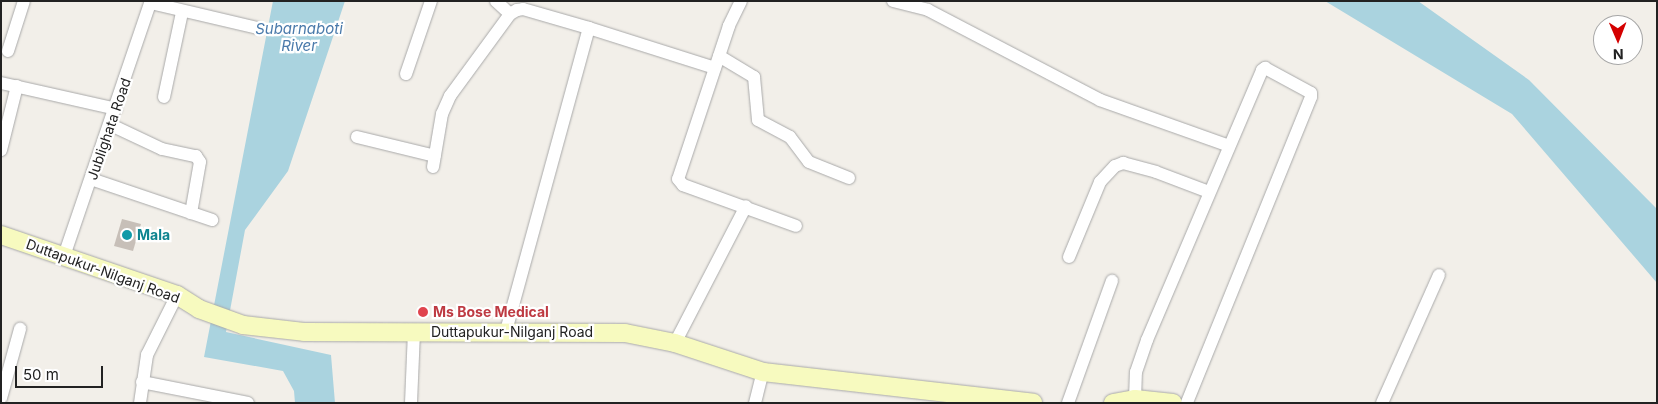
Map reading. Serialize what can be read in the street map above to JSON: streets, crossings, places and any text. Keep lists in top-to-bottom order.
{
  "streets": {
    "main road": ["Duttapukur-Nilganj Road"],
    "street": ["Jublighata Road"]
  },
  "crossings": [
    ["Jublighata Road", "Duttapukur-Nilganj Road"]
  ],
  "water": ["Subarnaboti River"],
  "places": ["Mala", "Ms Bose Medical"],
  "scale_bar": "50 m",
  "north": "bottom"
}
